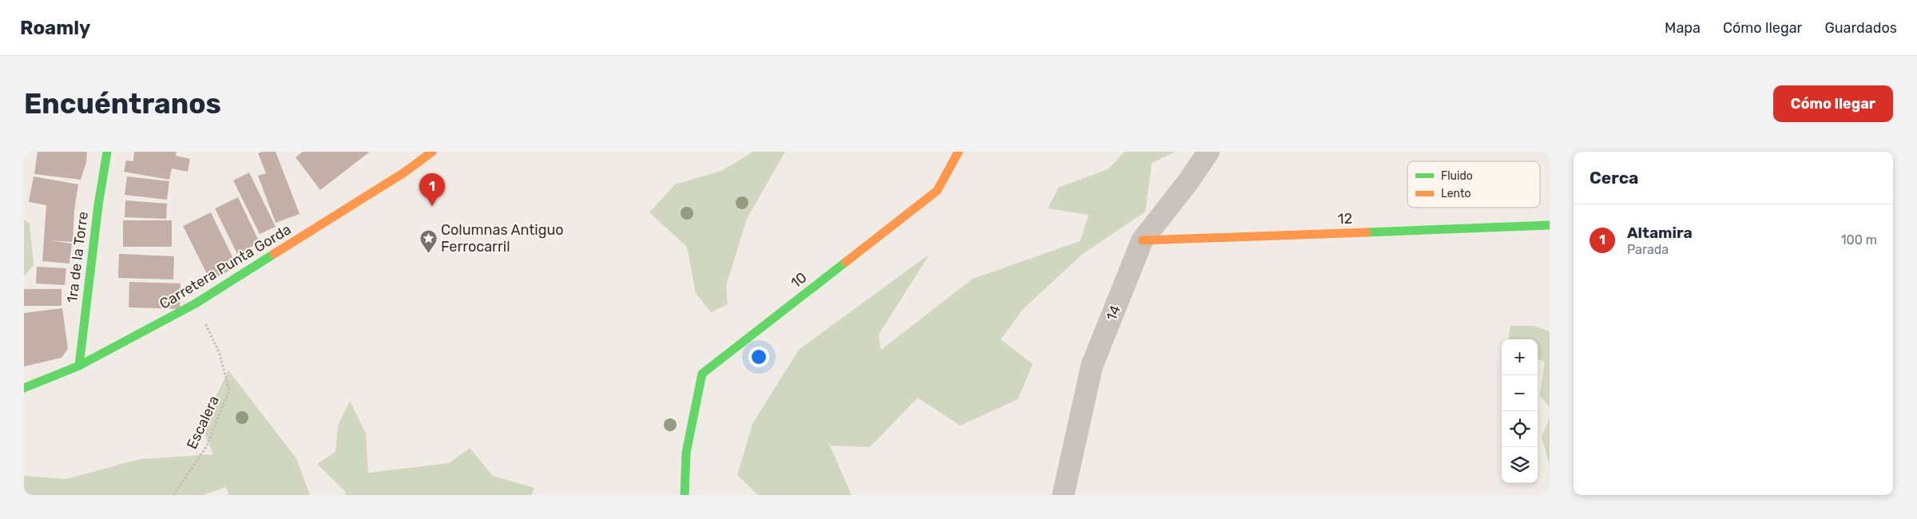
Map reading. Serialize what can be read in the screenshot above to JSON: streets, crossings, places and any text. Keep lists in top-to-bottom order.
{
  "streets": {
    "street": [
      "12",
      "1ra de la Torre",
      "Carretera Punta Gorda",
      "10",
      "14"
    ],
    "path": ["Escalera"]
  },
  "crossings": [
    ["12", "14"],
    ["1ra de la Torre", "Carretera Punta Gorda"],
    ["Carretera Punta Gorda", "Escalera"]
  ],
  "places": {
    "place": ["Columnas Antiguo Ferrocarril"]
  },
  "legend": ["Fluido", "Lento"],
  "page": {
    "header": "Roamly",
    "nav": ["Mapa", "Cómo llegar", "Guardados"],
    "buttons": "Cómo llegar",
    "title": "Encuéntranos",
    "heading": "Cerca",
    "pins": "1",
    "list": [
      {
        "mark": "1",
        "name": "Altamira",
        "note": "Parada",
        "value": "100 m"
      }
    ],
    "map_buttons": ["+", "−"]
  }
}
